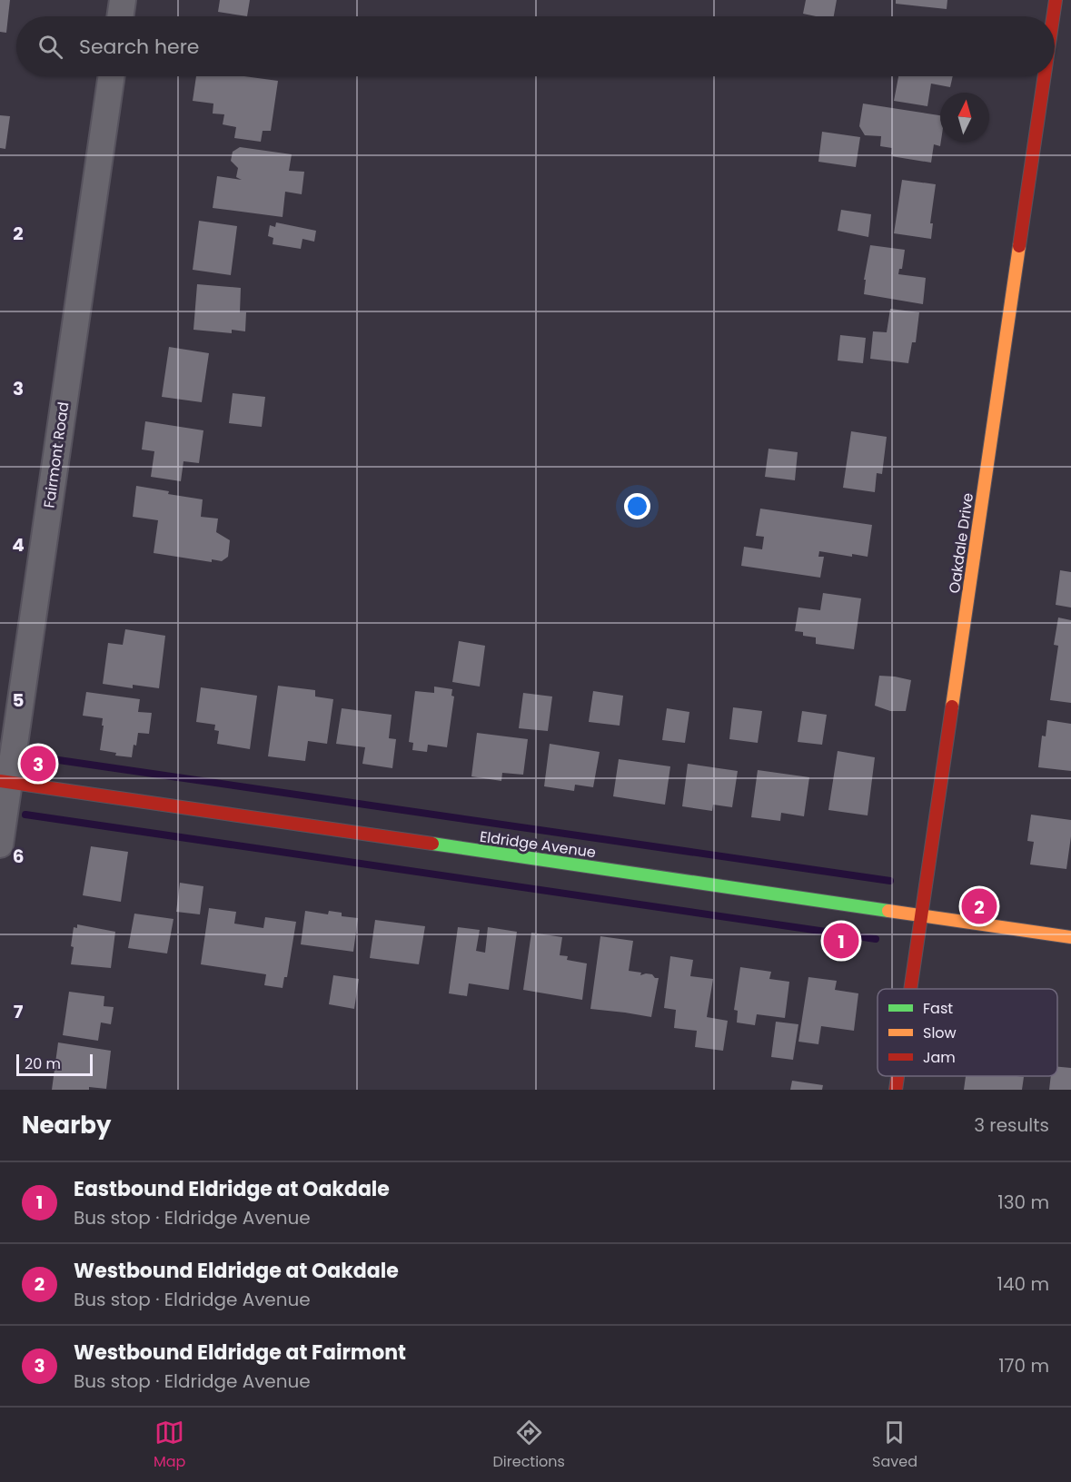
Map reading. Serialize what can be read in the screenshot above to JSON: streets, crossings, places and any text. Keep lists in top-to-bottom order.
{
  "streets": {
    "street": ["Fairmont Road", "Oakdale Drive", "Eldridge Avenue"]
  },
  "crossings": [
    ["Fairmont Road", "Eldridge Avenue"],
    ["Oakdale Drive", "Eldridge Avenue"]
  ],
  "legend": ["Fast", "Slow", "Jam"],
  "scale_bar": "20 m",
  "north": "top",
  "page": {
    "search": "Search here",
    "pins": ["3", "2", "1"],
    "scale": "20 m",
    "heading": ["Nearby", "3 results"],
    "list": [
      {
        "mark": "1",
        "name": "Eastbound Eldridge at Oakdale",
        "note": "Bus stop · Eldridge Avenue",
        "value": "130 m"
      },
      {
        "mark": "2",
        "name": "Westbound Eldridge at Oakdale",
        "note": "Bus stop · Eldridge Avenue",
        "value": "140 m"
      },
      {
        "mark": "3",
        "name": "Westbound Eldridge at Fairmont",
        "note": "Bus stop · Eldridge Avenue",
        "value": "170 m"
      }
    ],
    "nav": ["Map", "Directions", "Saved"]
  },
  "grid": {
    "rows": [
      "2",
      "3",
      "4",
      "5",
      "6",
      "7"
    ]
  }
}
